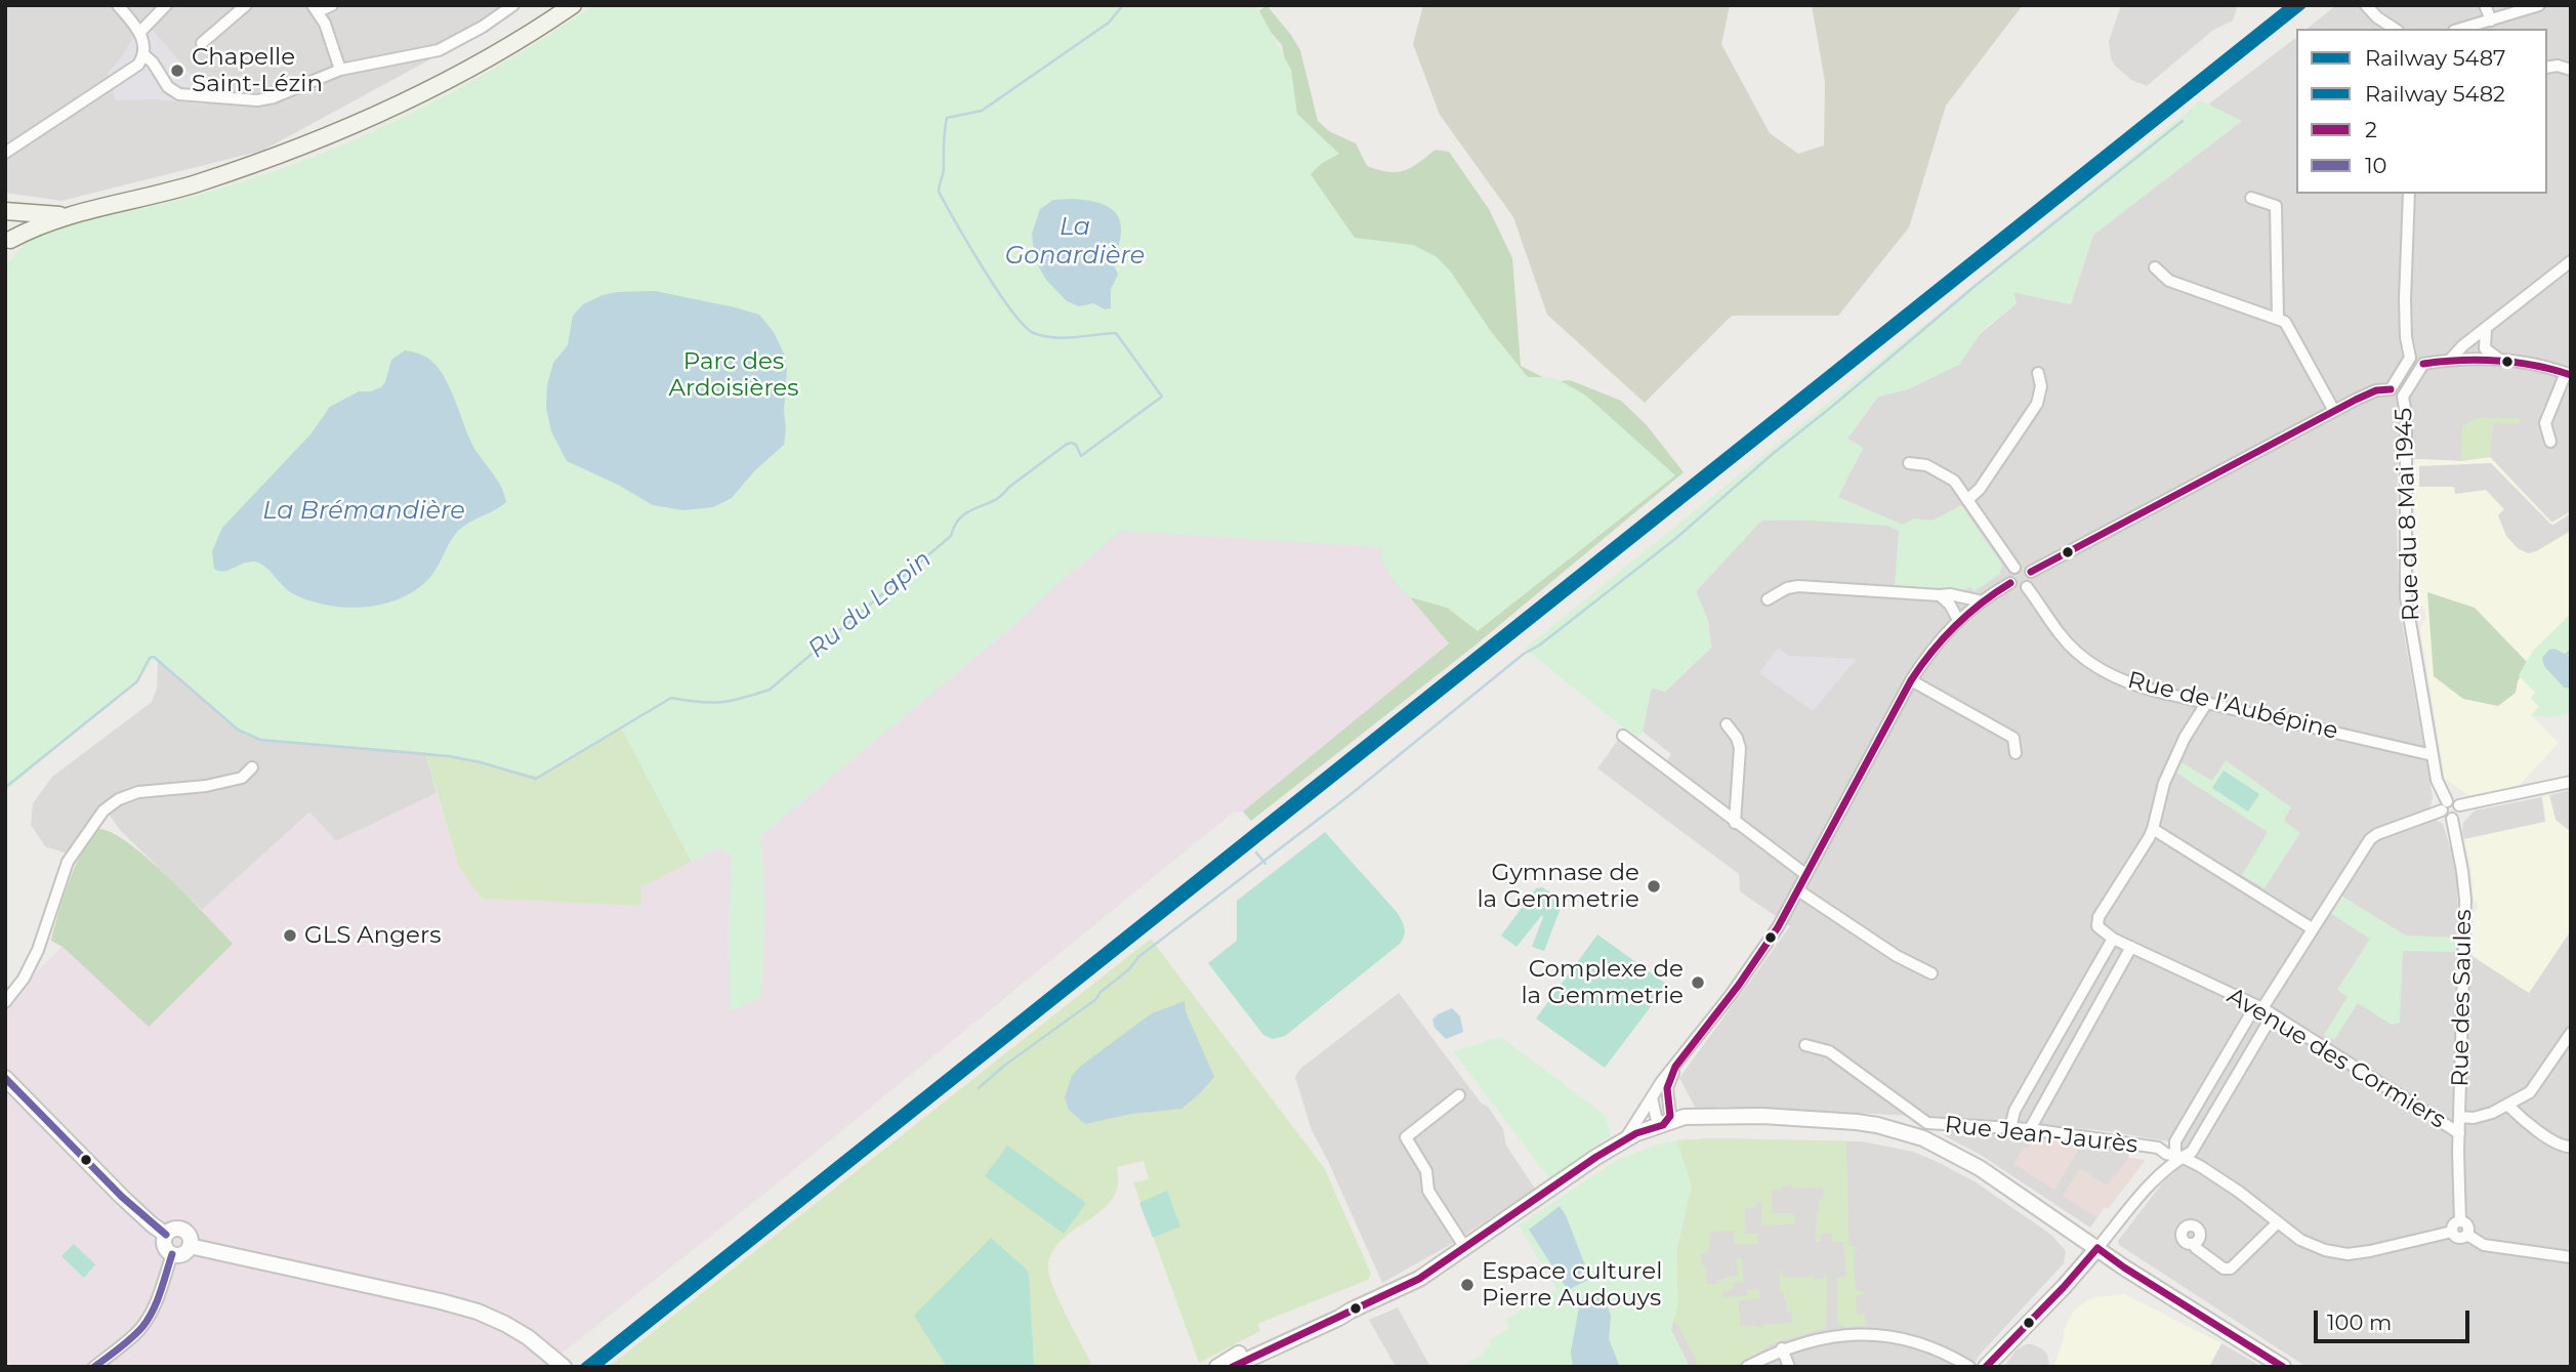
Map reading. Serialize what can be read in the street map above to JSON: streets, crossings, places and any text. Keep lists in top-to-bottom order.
{
  "streets": {
    "street": [
      "Rue du 8 Mai 1945",
      "Rue de l’Aubépine",
      "Rue des Saules",
      "Avenue des Cormiers",
      "Rue Jean-Jaurès"
    ]
  },
  "crossings": [
    ["Rue du 8 Mai 1945", "Rue de l’Aubépine"],
    ["Rue du 8 Mai 1945", "Rue des Saules"],
    ["Rue des Saules", "Avenue des Cormiers"],
    ["Rue des Saules", "Rue Jean-Jaurès"]
  ],
  "water": ["La Gonardière", "La Brémandière", "Ru du Lapin"],
  "parks": ["Parc des Ardoisières"],
  "places": [
    "Chapelle Saint-Lézin",
    "Gymnase de la Gemmetrie",
    "GLS Angers",
    "Complexe de la Gemmetrie",
    "Espace culturel Pierre Audouys"
  ],
  "lines": [
    "rail line 5487",
    "rail line 5482",
    "transit line 2",
    "transit line 10"
  ],
  "legend": [
    "Railway 5487",
    "Railway 5482",
    "2",
    "10"
  ],
  "scale_bar": "100 m"
}
